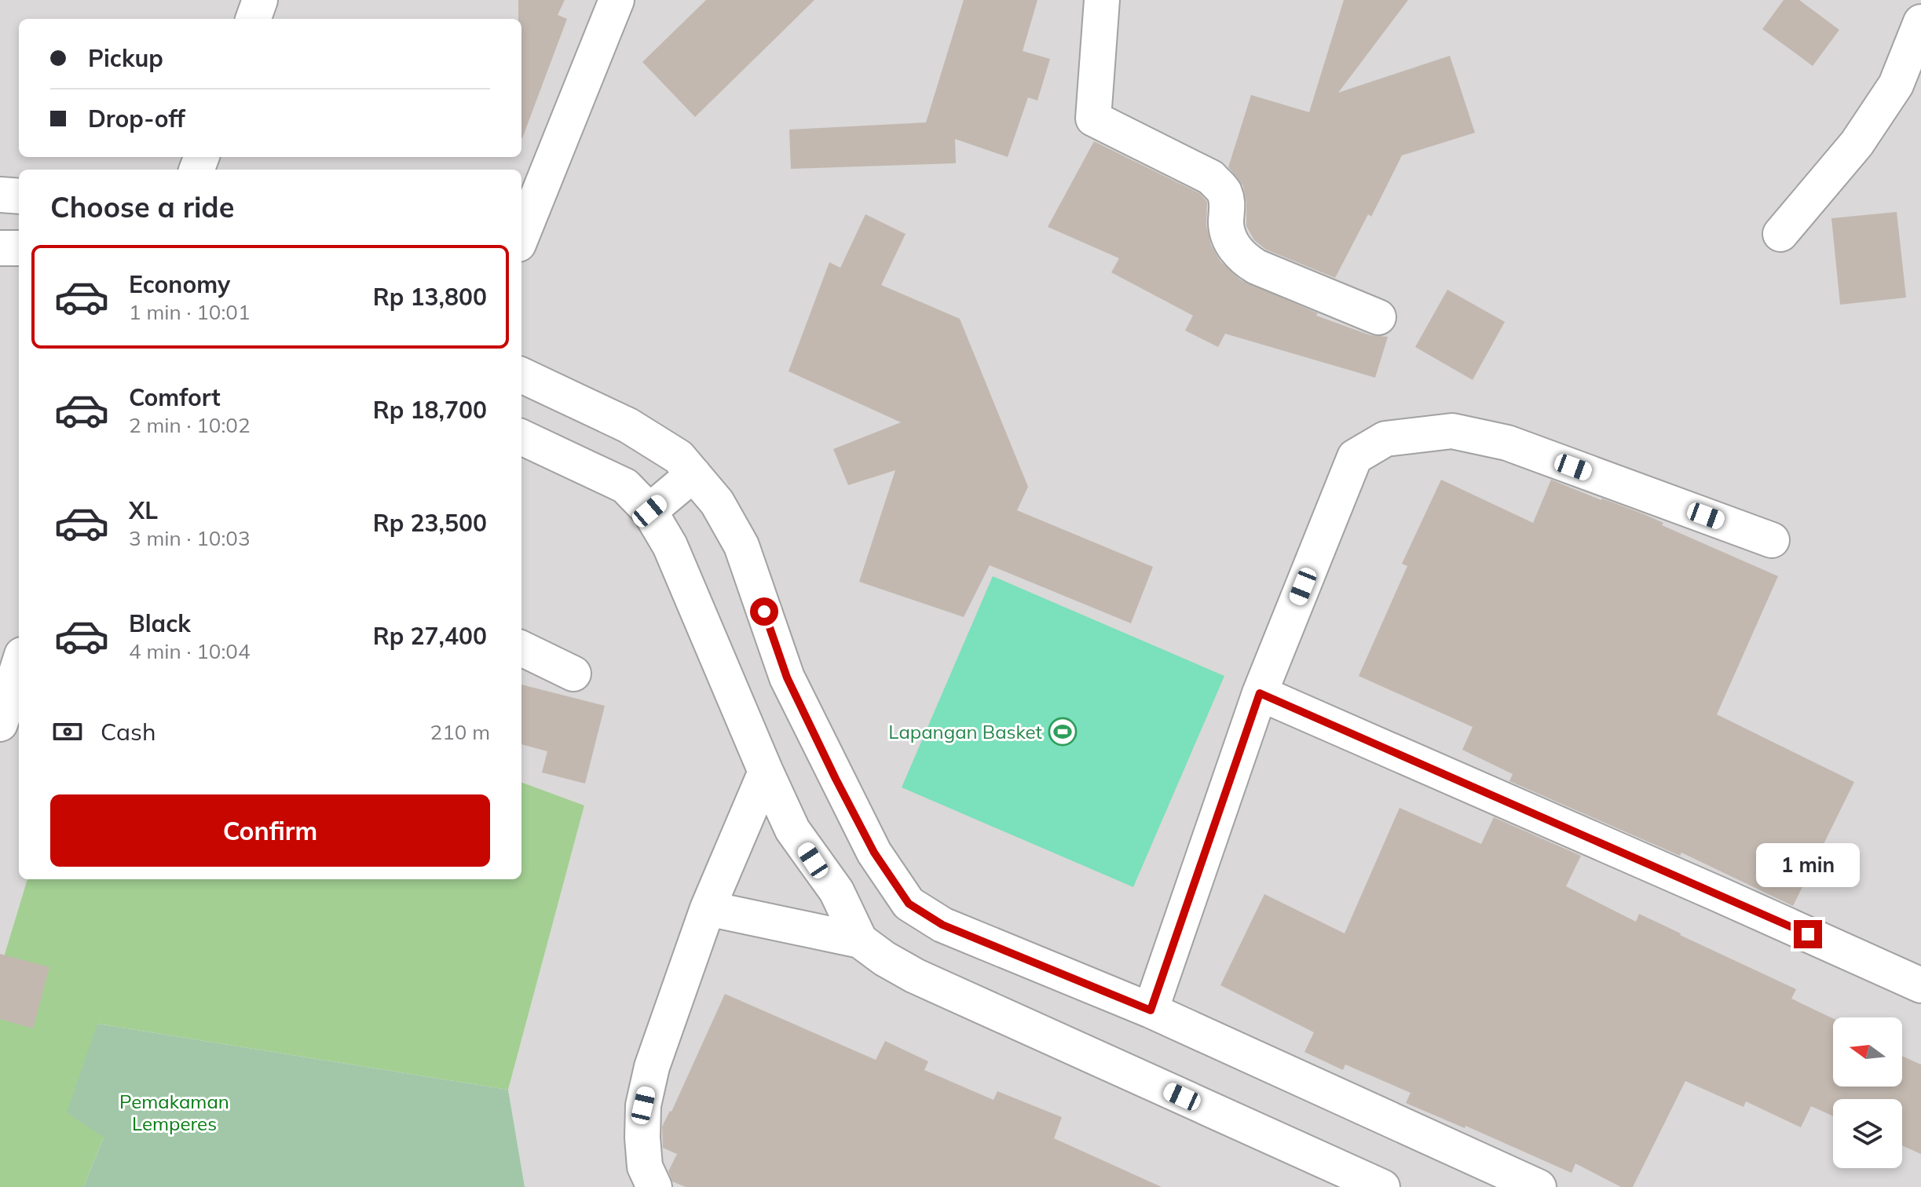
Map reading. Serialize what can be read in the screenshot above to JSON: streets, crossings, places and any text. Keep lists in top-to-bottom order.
{
  "parks": ["Pemakaman Lemperes"],
  "places": {
    "sports": ["Lapangan Basket"]
  },
  "north": "left",
  "page": {
    "banner": ["Pickup", "Drop-off"],
    "heading": "Choose a ride",
    "list": [
      {
        "name": "Economy",
        "note": "1 min · 10:01",
        "value": "Rp 13,800"
      },
      {
        "name": "Comfort",
        "note": "2 min · 10:02",
        "value": "Rp 18,700"
      },
      {
        "name": "XL",
        "note": "3 min · 10:03",
        "value": "Rp 23,500"
      },
      {
        "name": "Black",
        "note": "4 min · 10:04",
        "value": "Rp 27,400"
      }
    ],
    "pay": ["Cash", "210 m"],
    "buttons": "Confirm",
    "bubble": "1 min"
  }
}
